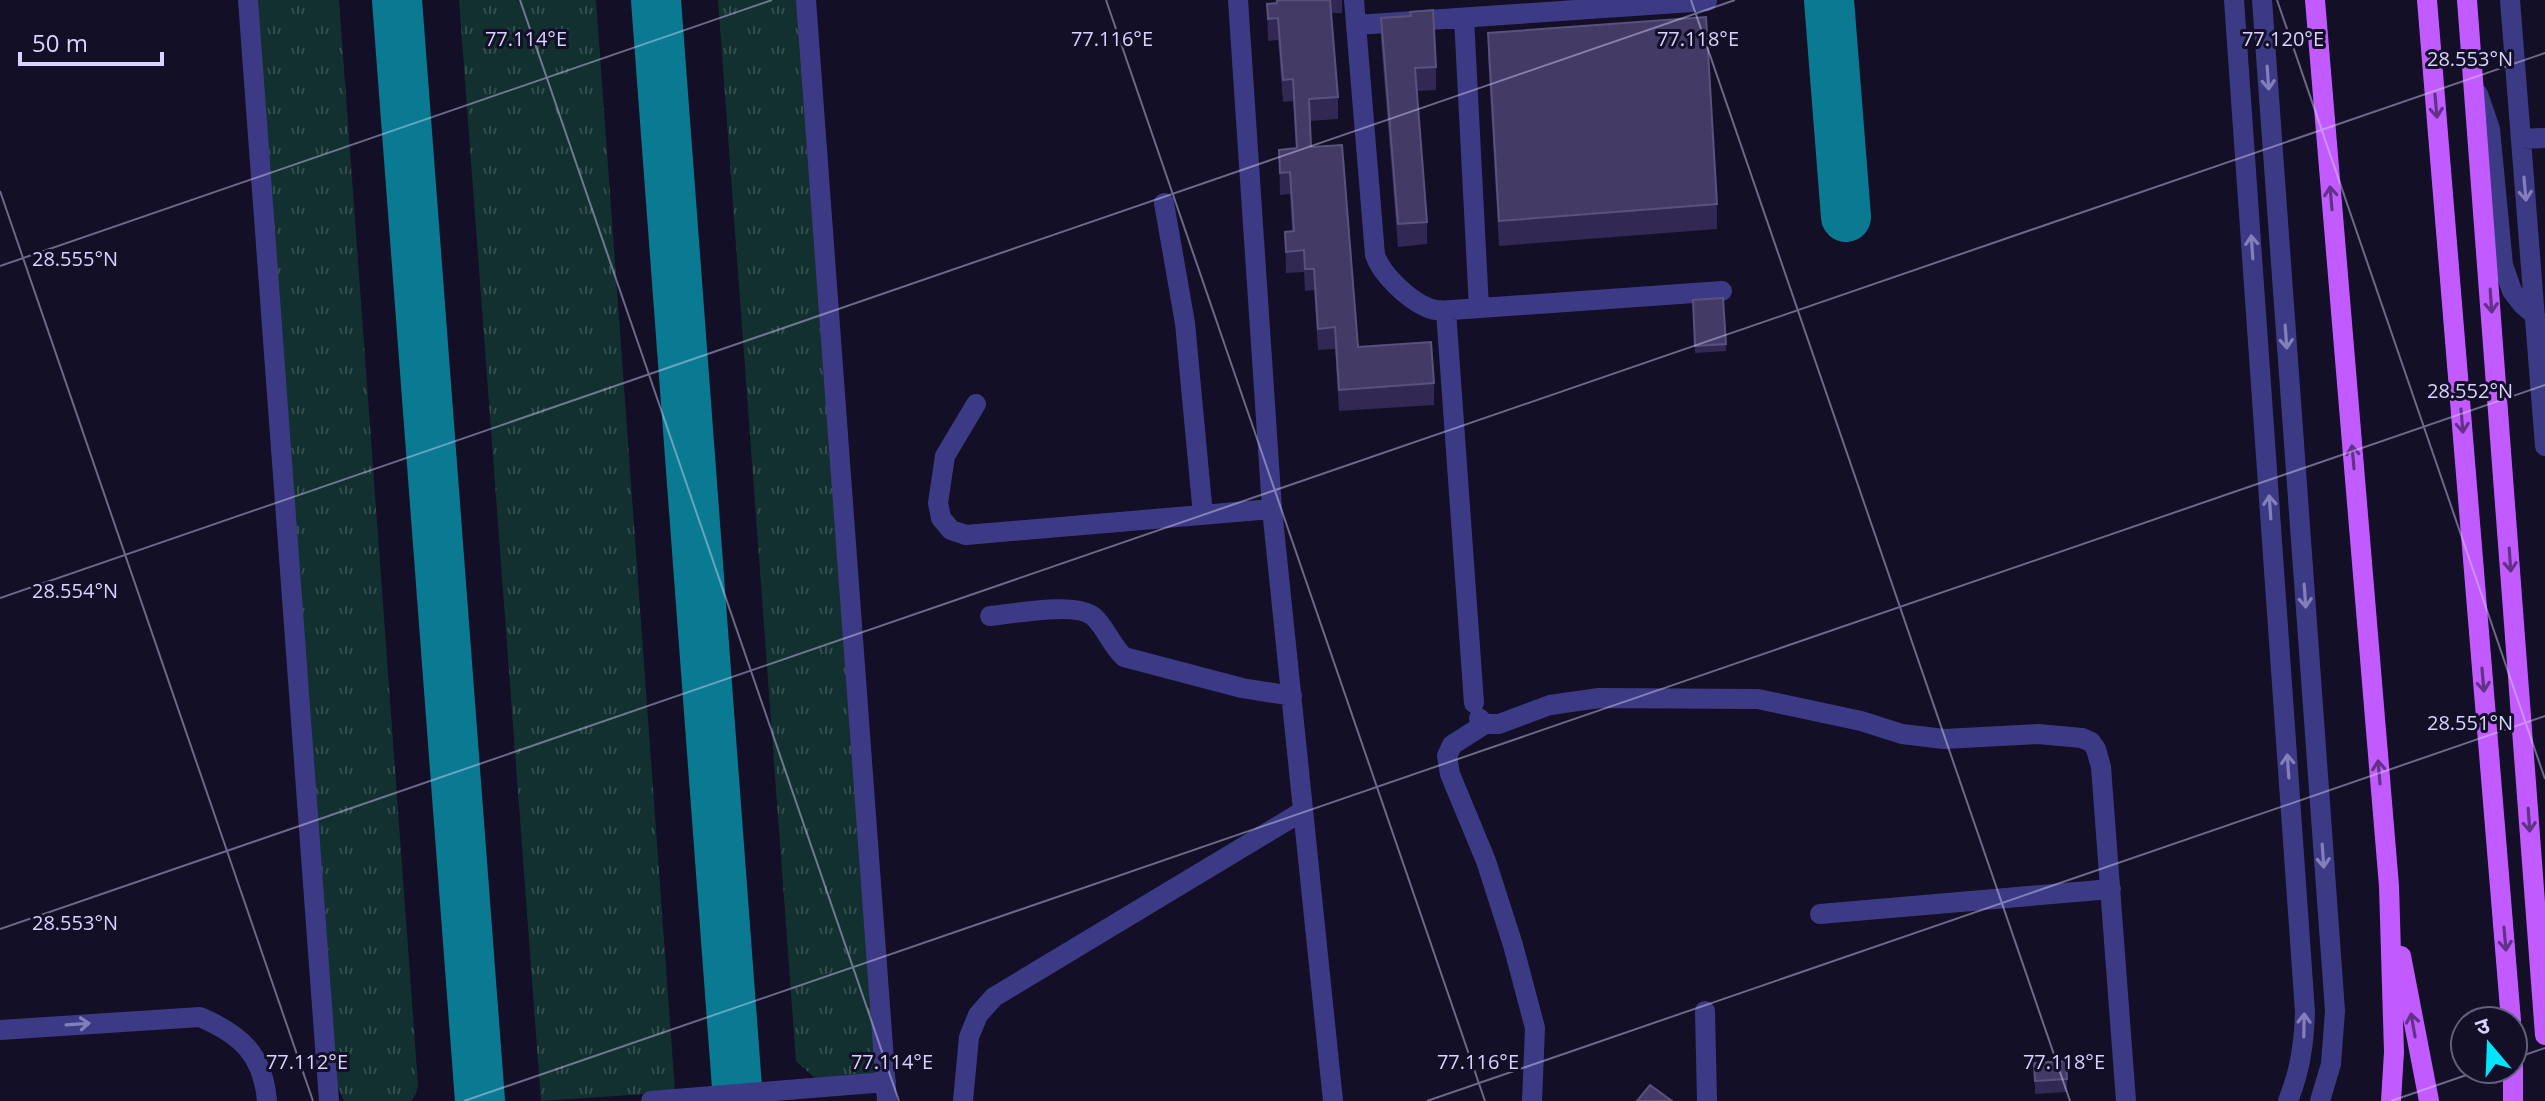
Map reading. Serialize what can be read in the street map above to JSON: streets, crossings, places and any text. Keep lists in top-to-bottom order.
{
  "scale_bar": "50 m",
  "north": "top",
  "coordinates": [
    "77.120°E",
    "77.114°E",
    "77.116°E",
    "77.118°E",
    "28.553°N",
    "28.555°N",
    "28.552°N",
    "28.554°N",
    "28.551°N",
    "77.112°E"
  ]
}
